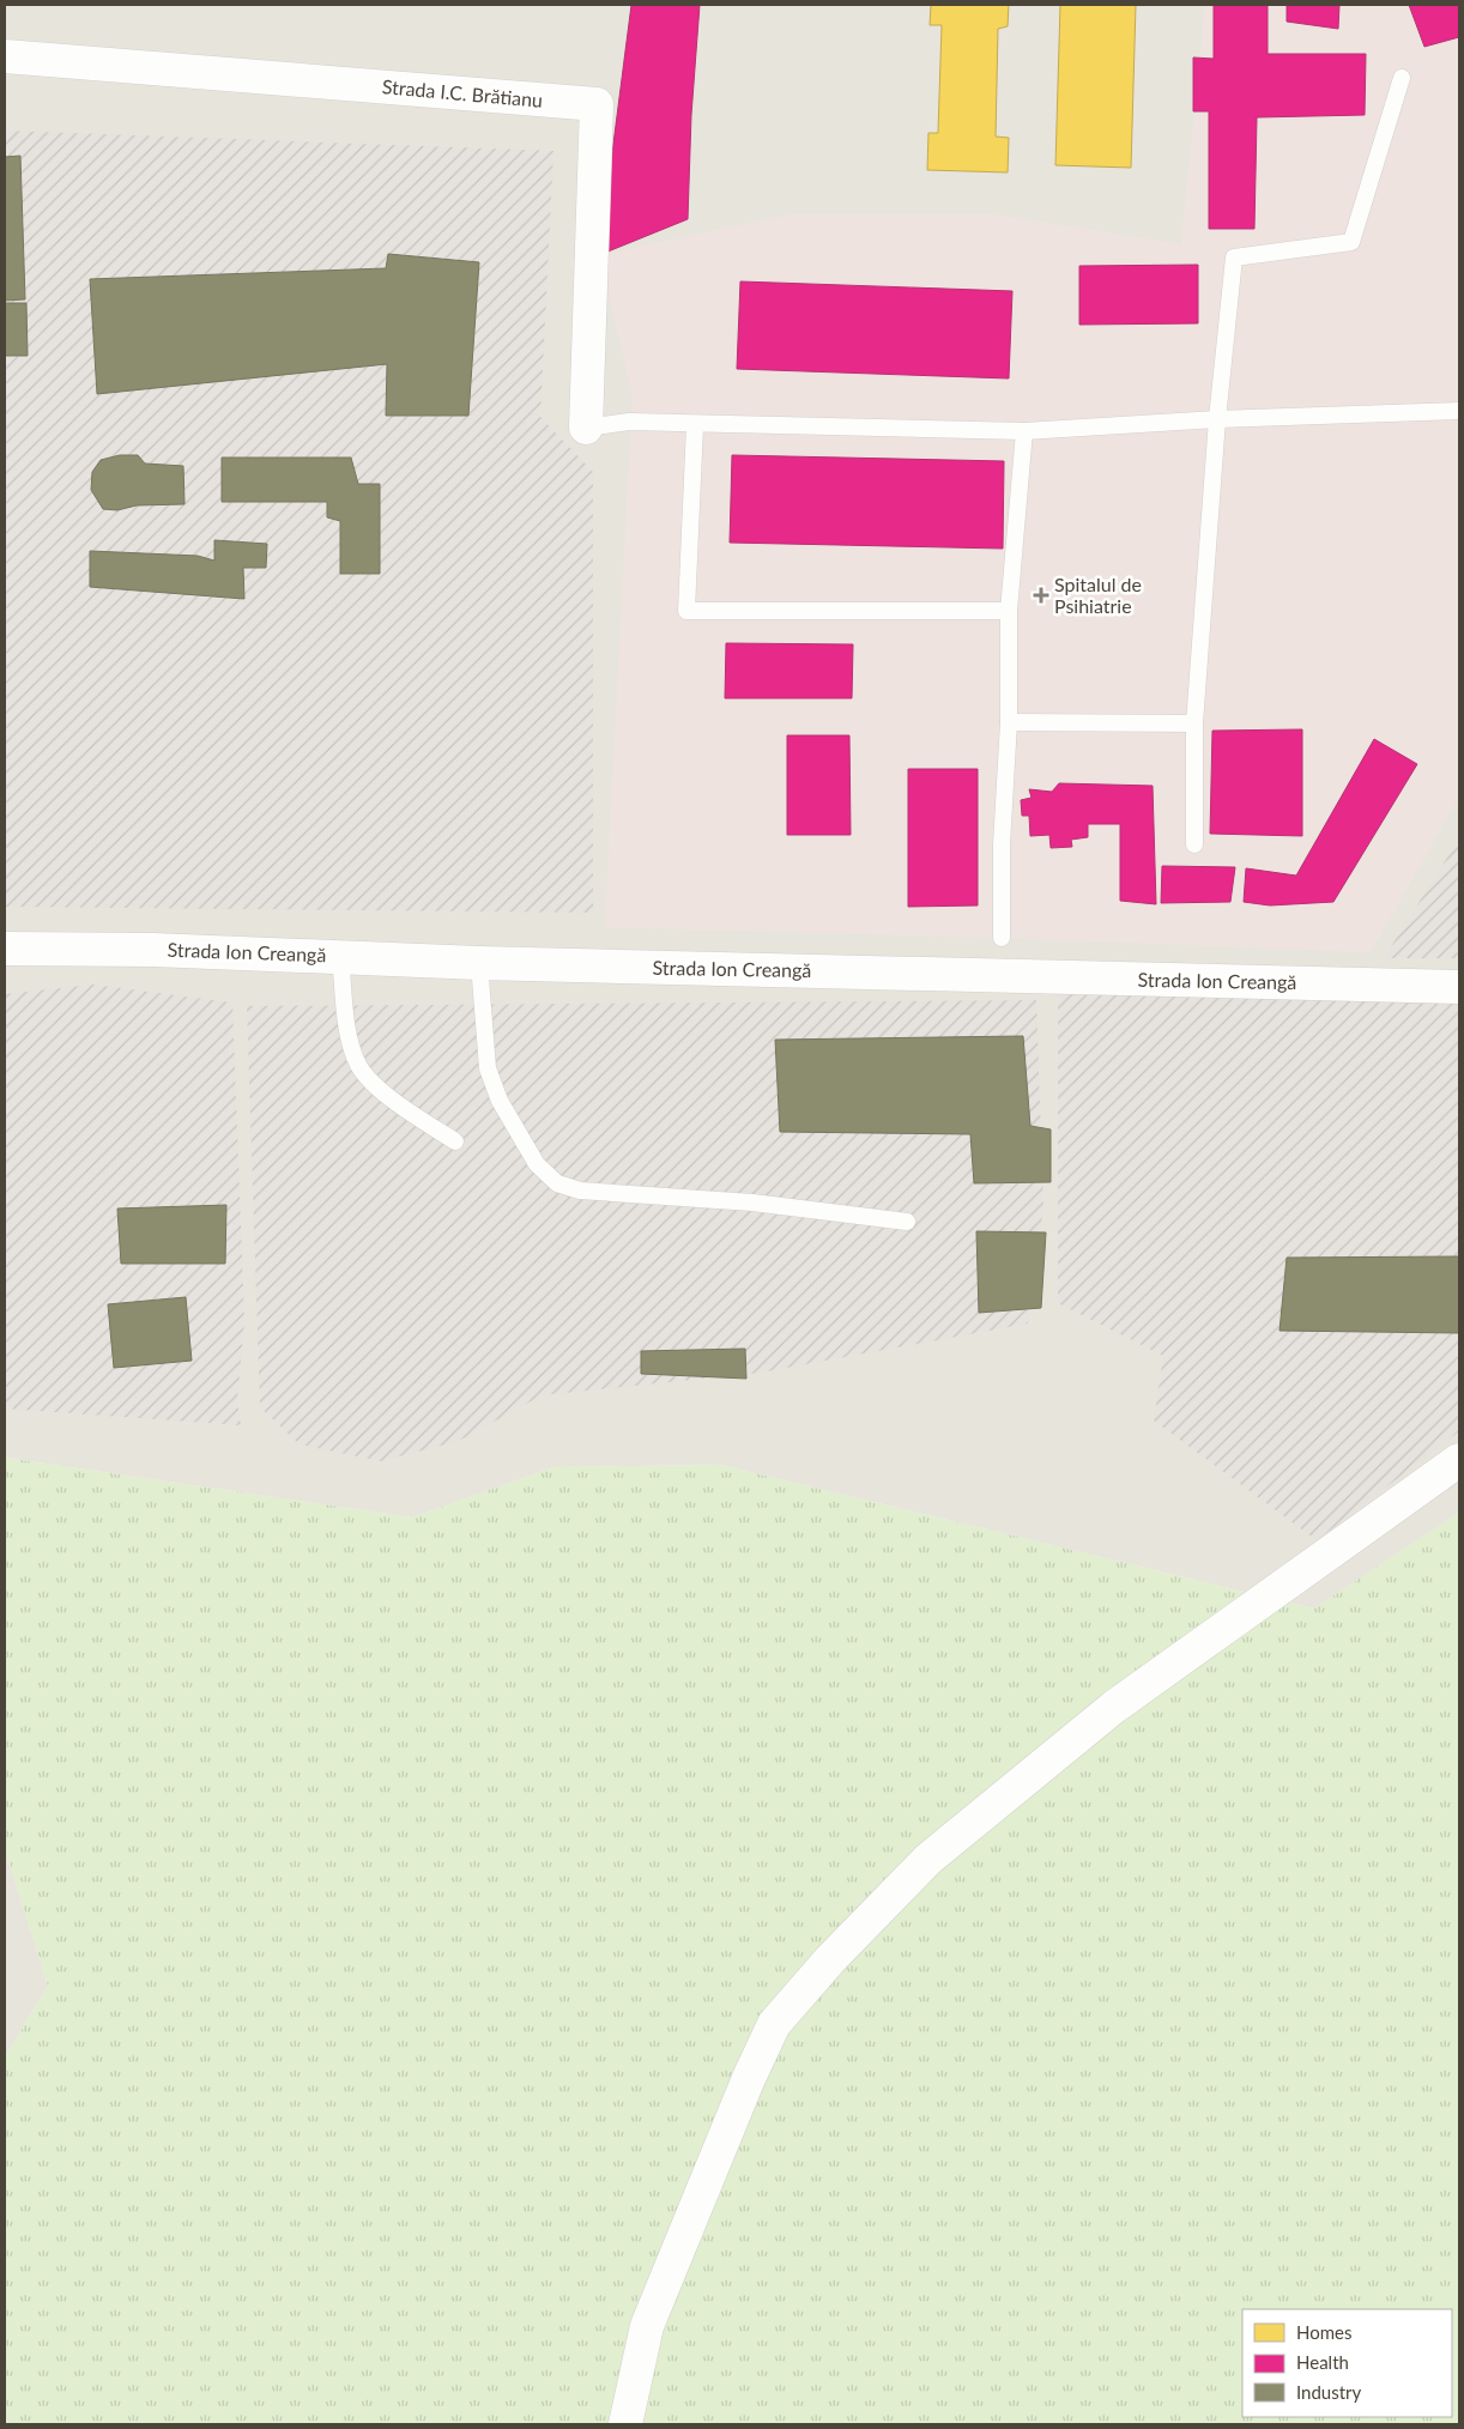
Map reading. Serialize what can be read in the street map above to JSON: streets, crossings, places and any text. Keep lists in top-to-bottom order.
{
  "streets": {
    "street": ["Strada I.C. Brătianu", "Strada Ion Creangă"]
  },
  "places": {
    "health": ["Spitalul de Psihiatrie"]
  },
  "legend": ["Homes", "Health", "Industry"]
}
